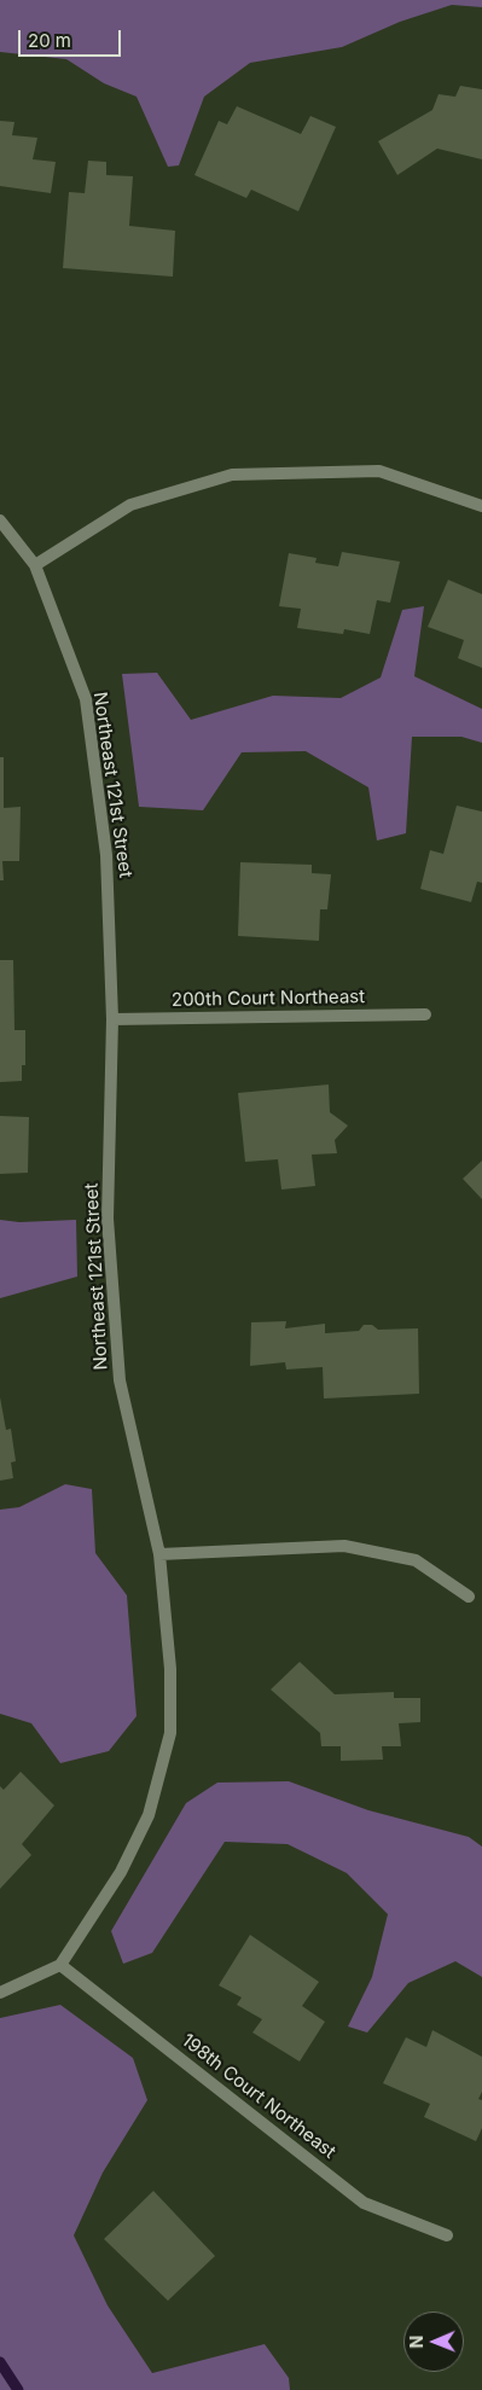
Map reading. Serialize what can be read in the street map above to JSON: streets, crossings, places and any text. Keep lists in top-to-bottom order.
{
  "streets": {
    "street": ["Northeast 121st Street", "200th Court Northeast", "198th Court Northeast"]
  },
  "crossings": [
    ["Northeast 121st Street", "200th Court Northeast"],
    ["Northeast 121st Street", "198th Court Northeast"]
  ],
  "scale_bar": "20 m",
  "north": "left"
}
